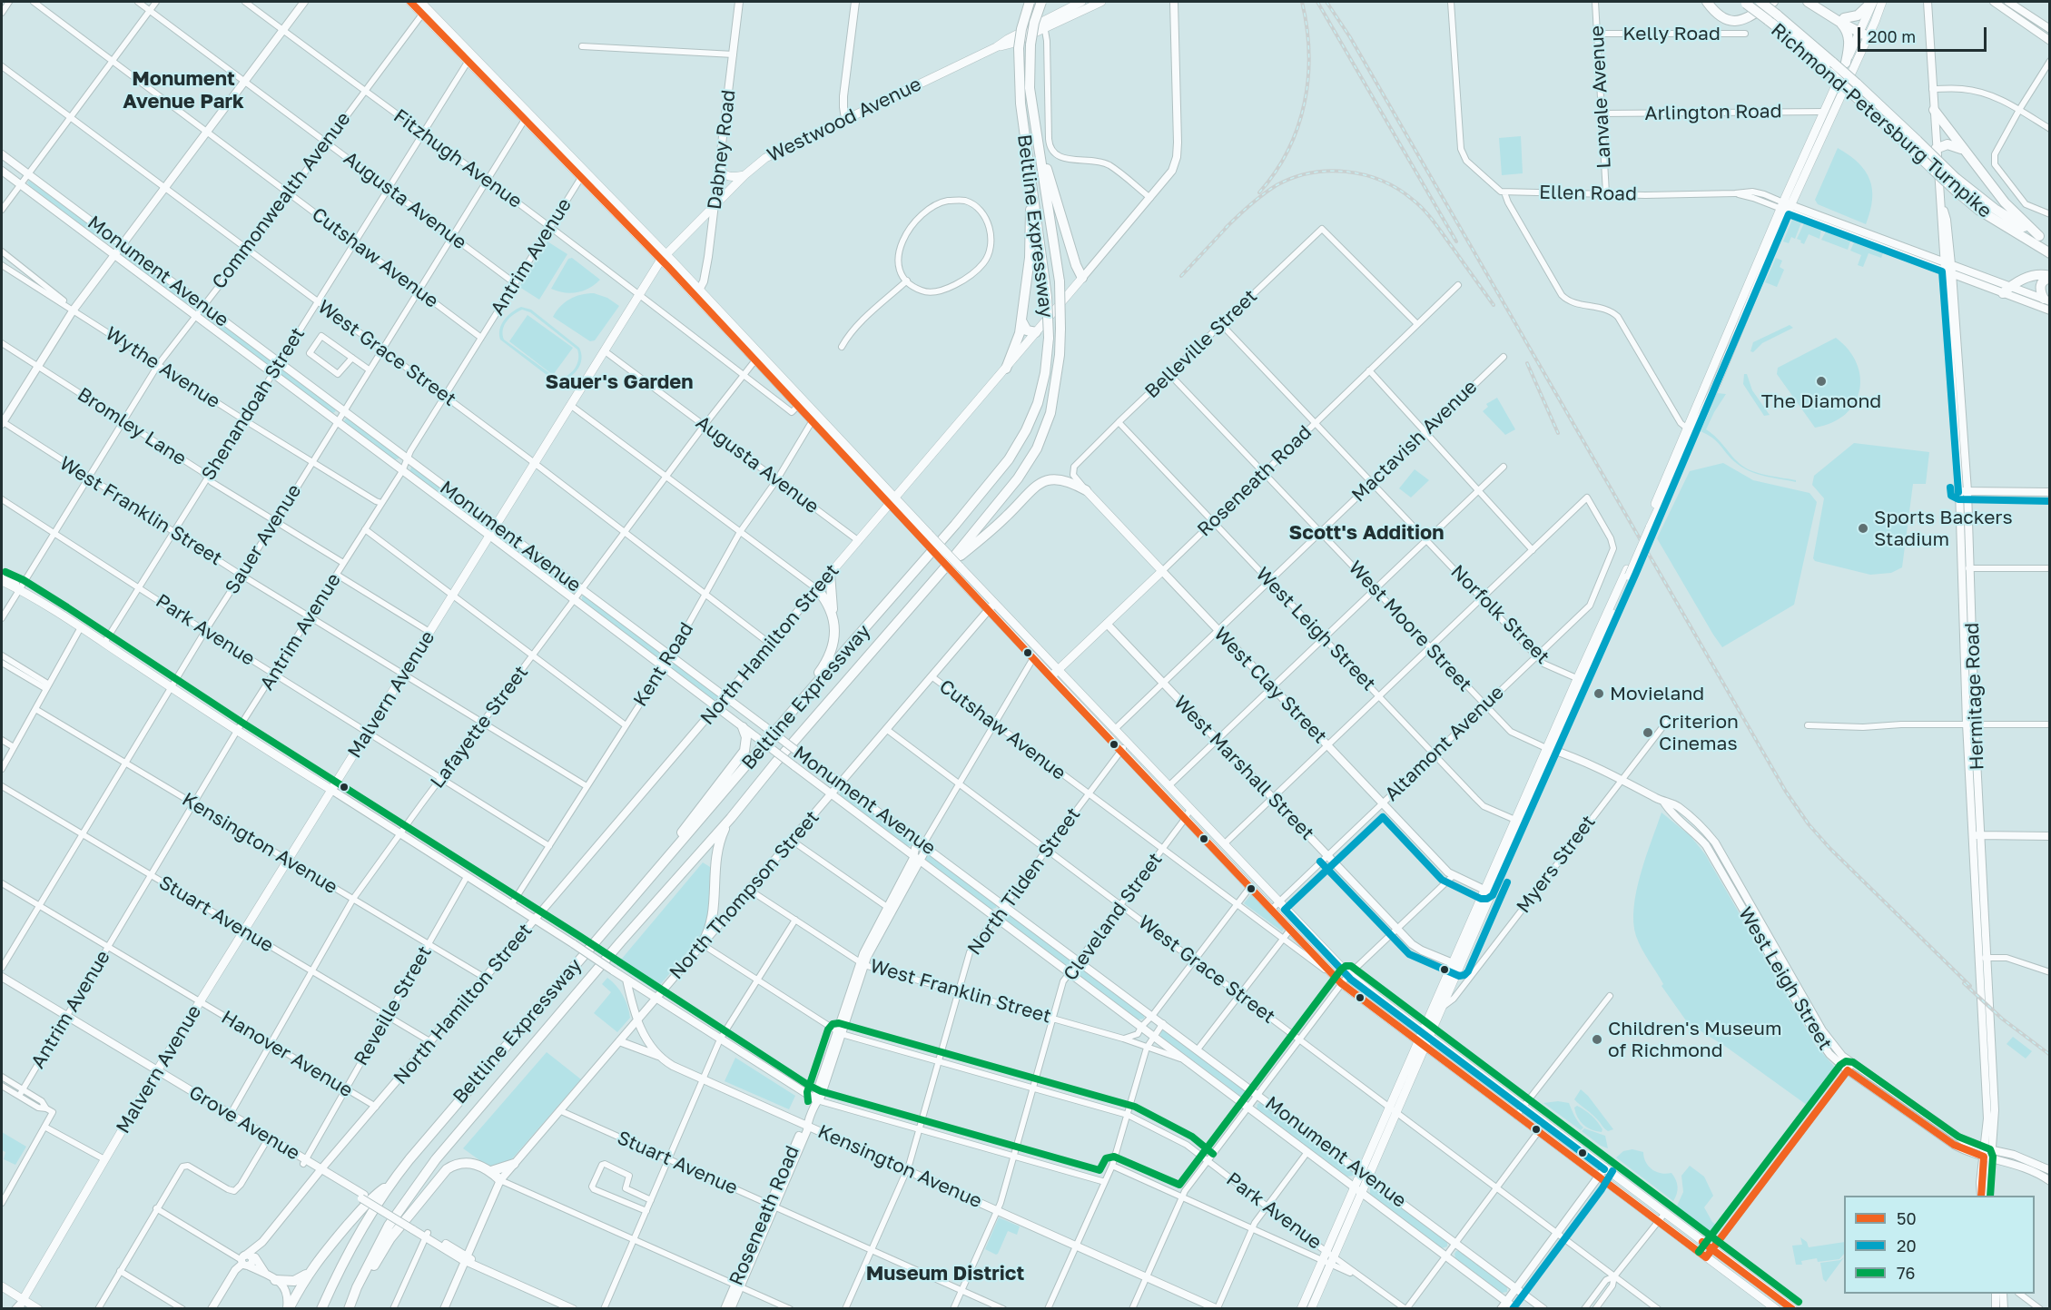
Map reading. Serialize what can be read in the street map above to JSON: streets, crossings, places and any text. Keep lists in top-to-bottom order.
{
  "streets": {
    "highway": ["Richmond-Petersburg Turnpike", "Beltline Expressway"],
    "main road": [
      "Westwood Avenue",
      "Roseneath Road",
      "North Hamilton Street",
      "West Clay Street",
      "Malvern Avenue"
    ],
    "street": [
      "Kelly Road",
      "Lanvale Avenue",
      "Arlington Road",
      "Dabney Road",
      "Fitzhugh Avenue",
      "Ellen Road",
      "Commonwealth Avenue",
      "Augusta Avenue",
      "Antrim Avenue",
      "Cutshaw Avenue",
      "Monument Avenue",
      "Belleville Street",
      "West Grace Street",
      "Wythe Avenue",
      "Shenandoah Street",
      "Bromley Lane",
      "Mactavish Avenue",
      "West Franklin Street",
      "Sauer Avenue",
      "Norfolk Street",
      "West Moore Street",
      "West Leigh Street",
      "Park Avenue",
      "Kent Road",
      "Hermitage Road",
      "Lafayette Street",
      "Altamont Avenue",
      "West Marshall Street",
      "Kensington Avenue",
      "Myers Street",
      "North Tilden Street",
      "North Thompson Street",
      "Stuart Avenue",
      "Cleveland Street",
      "Reveille Street",
      "Hanover Avenue",
      "Grove Avenue"
    ]
  },
  "crossings": [
    ["Kelly Road", "Lanvale Avenue"],
    ["Lanvale Avenue", "Arlington Road"],
    ["Lanvale Avenue", "Ellen Road"],
    ["Westwood Avenue", "Dabney Road"],
    ["Westwood Avenue", "Malvern Avenue"],
    ["Fitzhugh Avenue", "Commonwealth Avenue"],
    ["Fitzhugh Avenue", "Antrim Avenue"],
    ["Fitzhugh Avenue", "Shenandoah Street"],
    ["Fitzhugh Avenue", "Sauer Avenue"],
    ["Fitzhugh Avenue", "Malvern Avenue"],
    ["Fitzhugh Avenue", "Lafayette Street"],
    ["Commonwealth Avenue", "Augusta Avenue"],
    ["Commonwealth Avenue", "Cutshaw Avenue"],
    ["Commonwealth Avenue", "Monument Avenue"],
    ["Commonwealth Avenue", "West Grace Street"],
    ["Commonwealth Avenue", "Wythe Avenue"],
    ["Commonwealth Avenue", "Bromley Lane"],
    ["Commonwealth Avenue", "West Franklin Street"],
    ["Commonwealth Avenue", "Park Avenue"],
    ["Augusta Avenue", "Antrim Avenue"],
    ["Augusta Avenue", "Shenandoah Street"],
    ["Augusta Avenue", "Sauer Avenue"],
    ["Augusta Avenue", "North Hamilton Street"],
    ["Augusta Avenue", "Kent Road"],
    ["Augusta Avenue", "Malvern Avenue"],
    ["Augusta Avenue", "Lafayette Street"],
    ["Antrim Avenue", "Cutshaw Avenue"],
    ["Antrim Avenue", "Monument Avenue"],
    ["Antrim Avenue", "West Grace Street"],
    ["Antrim Avenue", "Wythe Avenue"],
    ["Antrim Avenue", "Bromley Lane"],
    ["Antrim Avenue", "West Franklin Street"],
    ["Antrim Avenue", "Park Avenue"],
    ["Antrim Avenue", "Kensington Avenue"],
    ["Antrim Avenue", "Stuart Avenue"],
    ["Antrim Avenue", "Hanover Avenue"],
    ["Antrim Avenue", "Grove Avenue"],
    ["Cutshaw Avenue", "Shenandoah Street"],
    ["Cutshaw Avenue", "Roseneath Road"],
    ["Cutshaw Avenue", "Sauer Avenue"],
    ["Cutshaw Avenue", "North Tilden Street"],
    ["Cutshaw Avenue", "North Thompson Street"],
    ["Cutshaw Avenue", "Cleveland Street"],
    ["Monument Avenue", "Shenandoah Street"],
    ["Monument Avenue", "Roseneath Road"],
    ["Monument Avenue", "West Franklin Street"],
    ["Monument Avenue", "Sauer Avenue"],
    ["Monument Avenue", "North Hamilton Street"],
    ["Monument Avenue", "Kent Road"],
    ["Monument Avenue", "Malvern Avenue"],
    ["Monument Avenue", "Lafayette Street"],
    ["Monument Avenue", "North Tilden Street"],
    ["Monument Avenue", "North Thompson Street"],
    ["Monument Avenue", "Cleveland Street"],
    ["Belleville Street", "Roseneath Road"],
    ["Belleville Street", "Norfolk Street"],
    ["Belleville Street", "West Moore Street"],
    ["Belleville Street", "West Leigh Street"],
    ["Belleville Street", "West Clay Street"],
    ["West Grace Street", "Shenandoah Street"],
    ["West Grace Street", "Roseneath Road"],
    ["West Grace Street", "Sauer Avenue"],
    ["West Grace Street", "North Hamilton Street"],
    ["West Grace Street", "Kent Road"],
    ["West Grace Street", "Malvern Avenue"],
    ["West Grace Street", "Lafayette Street"],
    ["West Grace Street", "North Tilden Street"],
    ["West Grace Street", "North Thompson Street"],
    ["West Grace Street", "Cleveland Street"],
    ["Wythe Avenue", "Shenandoah Street"],
    ["Wythe Avenue", "Sauer Avenue"],
    ["Shenandoah Street", "Bromley Lane"],
    ["Shenandoah Street", "West Franklin Street"],
    ["Shenandoah Street", "Park Avenue"],
    ["Bromley Lane", "Sauer Avenue"],
    ["Mactavish Avenue", "Norfolk Street"],
    ["Mactavish Avenue", "West Moore Street"],
    ["Mactavish Avenue", "West Leigh Street"],
    ["Mactavish Avenue", "West Clay Street"],
    ["Mactavish Avenue", "West Marshall Street"],
    ["Roseneath Road", "West Franklin Street"],
    ["Roseneath Road", "Norfolk Street"],
    ["Roseneath Road", "West Moore Street"],
    ["Roseneath Road", "West Leigh Street"],
    ["Roseneath Road", "Park Avenue"],
    ["Roseneath Road", "West Clay Street"],
    ["Roseneath Road", "West Marshall Street"],
    ["Roseneath Road", "Kensington Avenue"],
    ["Roseneath Road", "Stuart Avenue"],
    ["West Franklin Street", "Sauer Avenue"],
    ["West Franklin Street", "Kent Road"],
    ["West Franklin Street", "Malvern Avenue"],
    ["West Franklin Street", "Lafayette Street"],
    ["West Franklin Street", "North Tilden Street"],
    ["West Franklin Street", "North Thompson Street"],
    ["West Franklin Street", "Cleveland Street"],
    ["Sauer Avenue", "Park Avenue"],
    ["Sauer Avenue", "Kensington Avenue"],
    ["Sauer Avenue", "Stuart Avenue"],
    ["Sauer Avenue", "Hanover Avenue"],
    ["Norfolk Street", "Altamont Avenue"],
    ["West Moore Street", "West Leigh Street"],
    ["West Moore Street", "Altamont Avenue"],
    ["West Leigh Street", "Hermitage Road"],
    ["West Leigh Street", "Altamont Avenue"],
    ["West Leigh Street", "Myers Street"],
    ["Park Avenue", "Kent Road"],
    ["Park Avenue", "Malvern Avenue"],
    ["Park Avenue", "Lafayette Street"],
    ["Park Avenue", "North Tilden Street"],
    ["Park Avenue", "North Thompson Street"],
    ["Park Avenue", "Cleveland Street"],
    ["North Hamilton Street", "Kensington Avenue"],
    ["North Hamilton Street", "Stuart Avenue"],
    ["North Hamilton Street", "Hanover Avenue"],
    ["North Hamilton Street", "Grove Avenue"],
    ["West Clay Street", "Altamont Avenue"],
    ["Malvern Avenue", "Kensington Avenue"],
    ["Malvern Avenue", "Stuart Avenue"],
    ["Malvern Avenue", "Hanover Avenue"],
    ["Malvern Avenue", "Grove Avenue"],
    ["Lafayette Street", "Kensington Avenue"],
    ["Lafayette Street", "Stuart Avenue"],
    ["Lafayette Street", "Hanover Avenue"],
    ["Lafayette Street", "Grove Avenue"],
    ["Altamont Avenue", "West Marshall Street"],
    ["Kensington Avenue", "North Tilden Street"],
    ["Kensington Avenue", "North Thompson Street"],
    ["Kensington Avenue", "Cleveland Street"],
    ["Kensington Avenue", "Reveille Street"],
    ["North Tilden Street", "Stuart Avenue"],
    ["North Thompson Street", "Stuart Avenue"],
    ["North Thompson Street", "Grove Avenue"],
    ["Stuart Avenue", "Cleveland Street"],
    ["Stuart Avenue", "Reveille Street"],
    ["Reveille Street", "Hanover Avenue"],
    ["Reveille Street", "Grove Avenue"]
  ],
  "districts": [
    "Monument Avenue Park",
    "Sauer's Garden",
    "Scott's Addition",
    "Museum District"
  ],
  "places": [
    "The Diamond",
    "Sports Backers Stadium",
    "Movieland",
    "Criterion Cinemas",
    "Children's Museum of Richmond"
  ],
  "lines": ["transit line 50", "transit line 20", "transit line 76"],
  "legend": ["50", "20", "76"],
  "scale_bar": "200 m"
}
